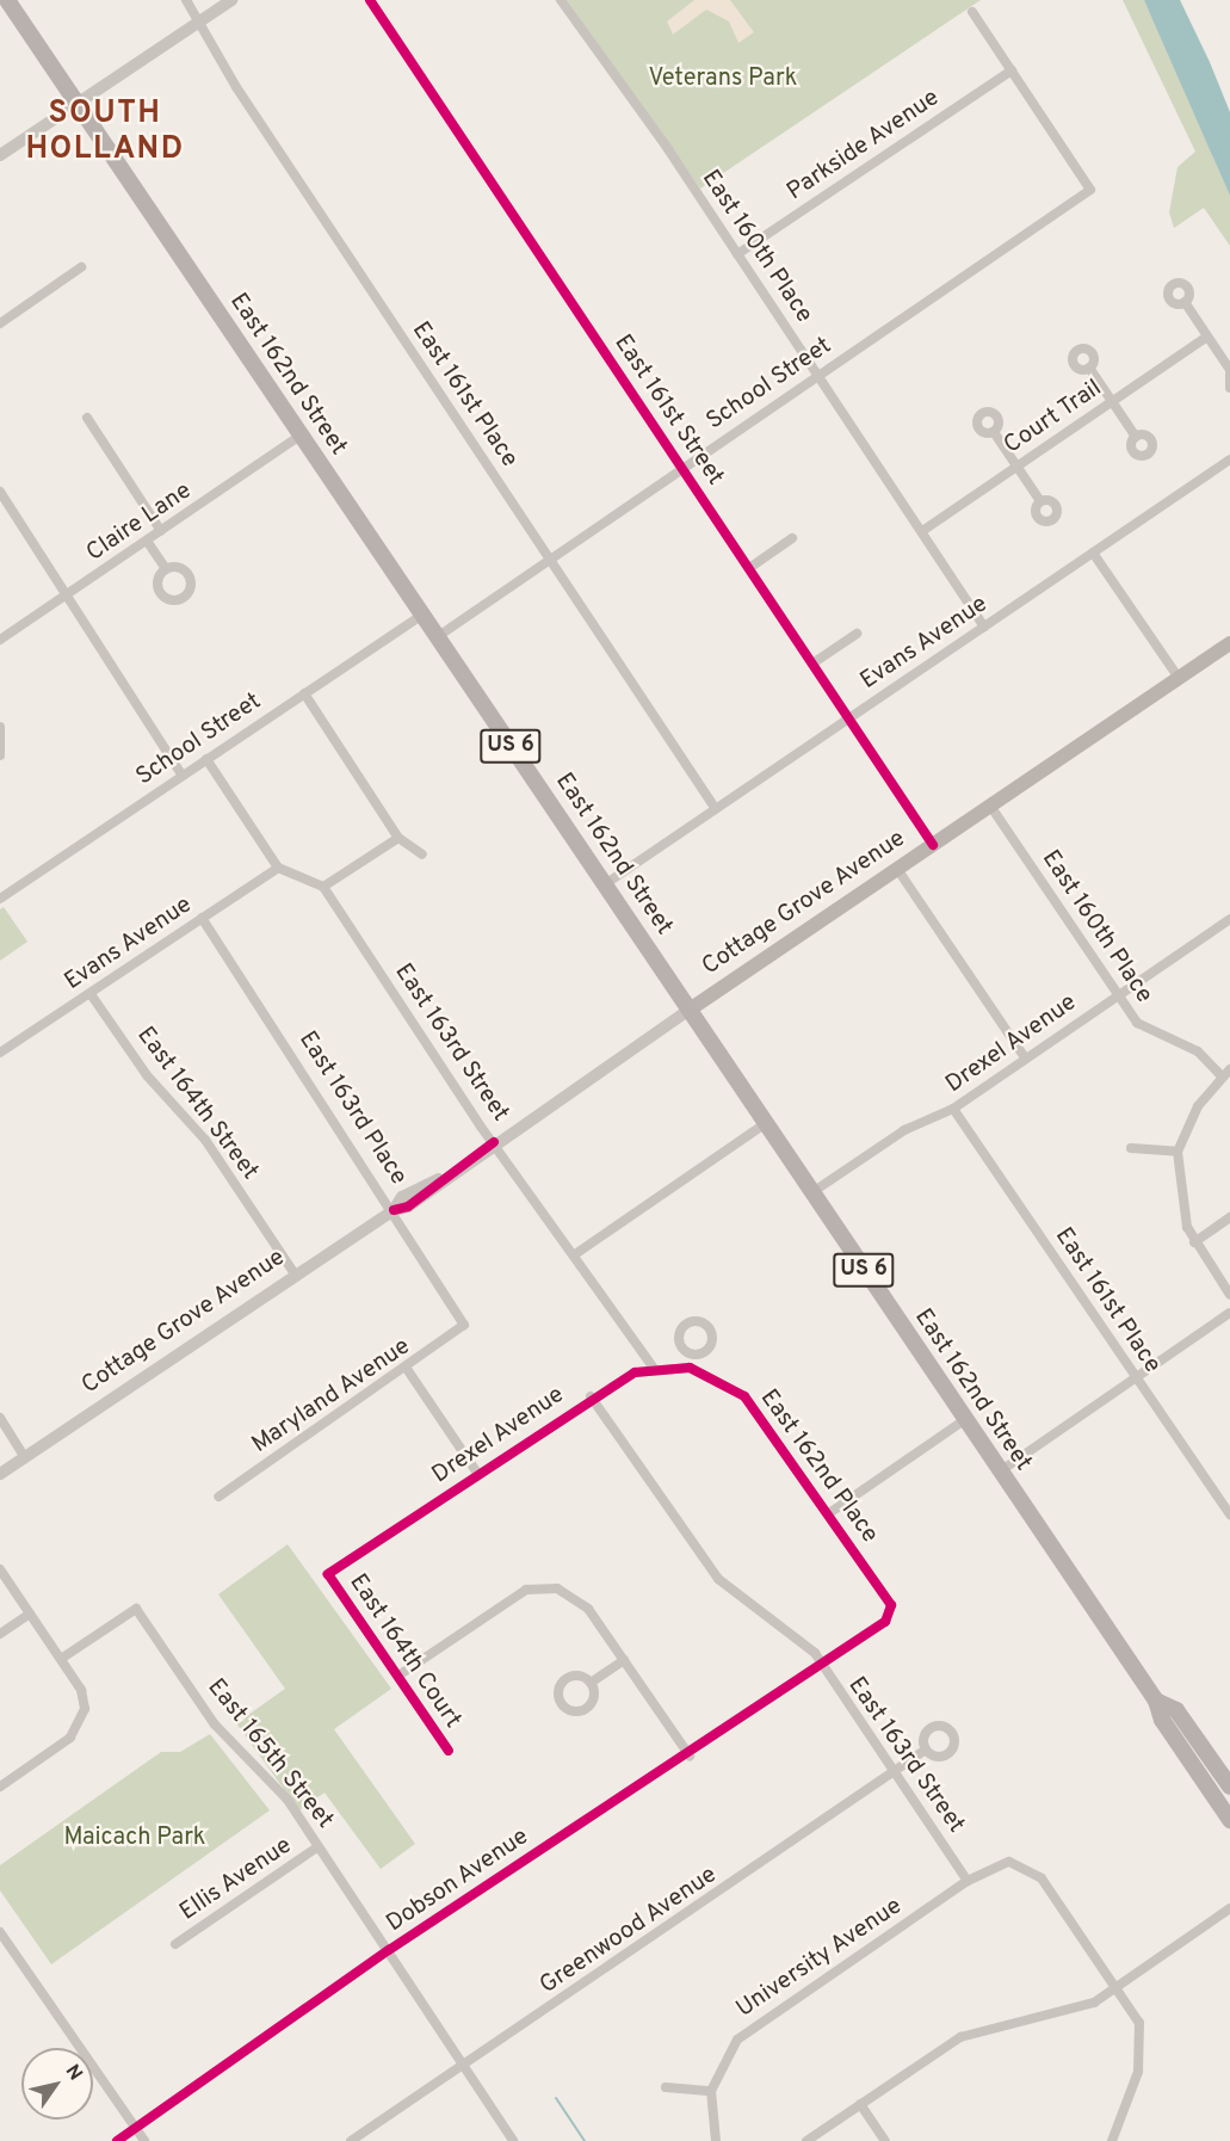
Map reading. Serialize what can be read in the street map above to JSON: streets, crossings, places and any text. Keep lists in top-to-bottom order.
{
  "streets": {
    "main road": ["East 162nd Street", "US 6", "Cottage Grove Avenue"],
    "street": [
      "Parkside Avenue",
      "East 160th Place",
      "School Street",
      "East 161st Place",
      "East 161st Street",
      "Court Trail",
      "Claire Lane",
      "Evans Avenue",
      "East 163rd Street",
      "Drexel Avenue",
      "East 164th Street",
      "East 163rd Place",
      "Maryland Avenue",
      "East 162nd Place",
      "East 164th Court",
      "East 165th Street",
      "Ellis Avenue",
      "Dobson Avenue",
      "Greenwood Avenue",
      "University Avenue"
    ]
  },
  "crossings": [
    ["Parkside Avenue", "East 160th Place"],
    ["Parkside Avenue", "School Street"],
    ["East 160th Place", "School Street"],
    ["East 160th Place", "Court Trail"],
    ["East 160th Place", "Evans Avenue"],
    ["East 160th Place", "Cottage Grove Avenue"],
    ["East 160th Place", "Drexel Avenue"],
    ["East 162nd Street", "School Street"],
    ["East 162nd Street", "Claire Lane"],
    ["East 162nd Street", "Evans Avenue"],
    ["East 162nd Street", "Cottage Grove Avenue"],
    ["East 162nd Street", "Drexel Avenue"],
    ["School Street", "East 161st Place"],
    ["School Street", "East 161st Street"],
    ["East 161st Place", "Evans Avenue"],
    ["East 161st Place", "Drexel Avenue"],
    ["East 161st Street", "Evans Avenue"],
    ["East 161st Street", "Cottage Grove Avenue"],
    ["Evans Avenue", "East 164th Street"],
    ["Evans Avenue", "East 163rd Place"],
    ["Cottage Grove Avenue", "East 163rd Street"],
    ["Cottage Grove Avenue", "East 164th Street"],
    ["Cottage Grove Avenue", "East 163rd Place"],
    ["East 163rd Street", "Drexel Avenue"],
    ["East 163rd Street", "Dobson Avenue"],
    ["East 163rd Street", "Greenwood Avenue"],
    ["East 163rd Street", "University Avenue"],
    ["Drexel Avenue", "East 162nd Place"],
    ["Drexel Avenue", "East 164th Court"],
    ["East 163rd Place", "Maryland Avenue"],
    ["East 162nd Place", "Dobson Avenue"],
    ["East 165th Street", "Ellis Avenue"],
    ["East 165th Street", "Dobson Avenue"],
    ["East 165th Street", "Greenwood Avenue"]
  ],
  "districts": ["SOUTH HOLLAND"],
  "parks": ["Veterans Park", "Maicach Park"],
  "north": "top right"
}
